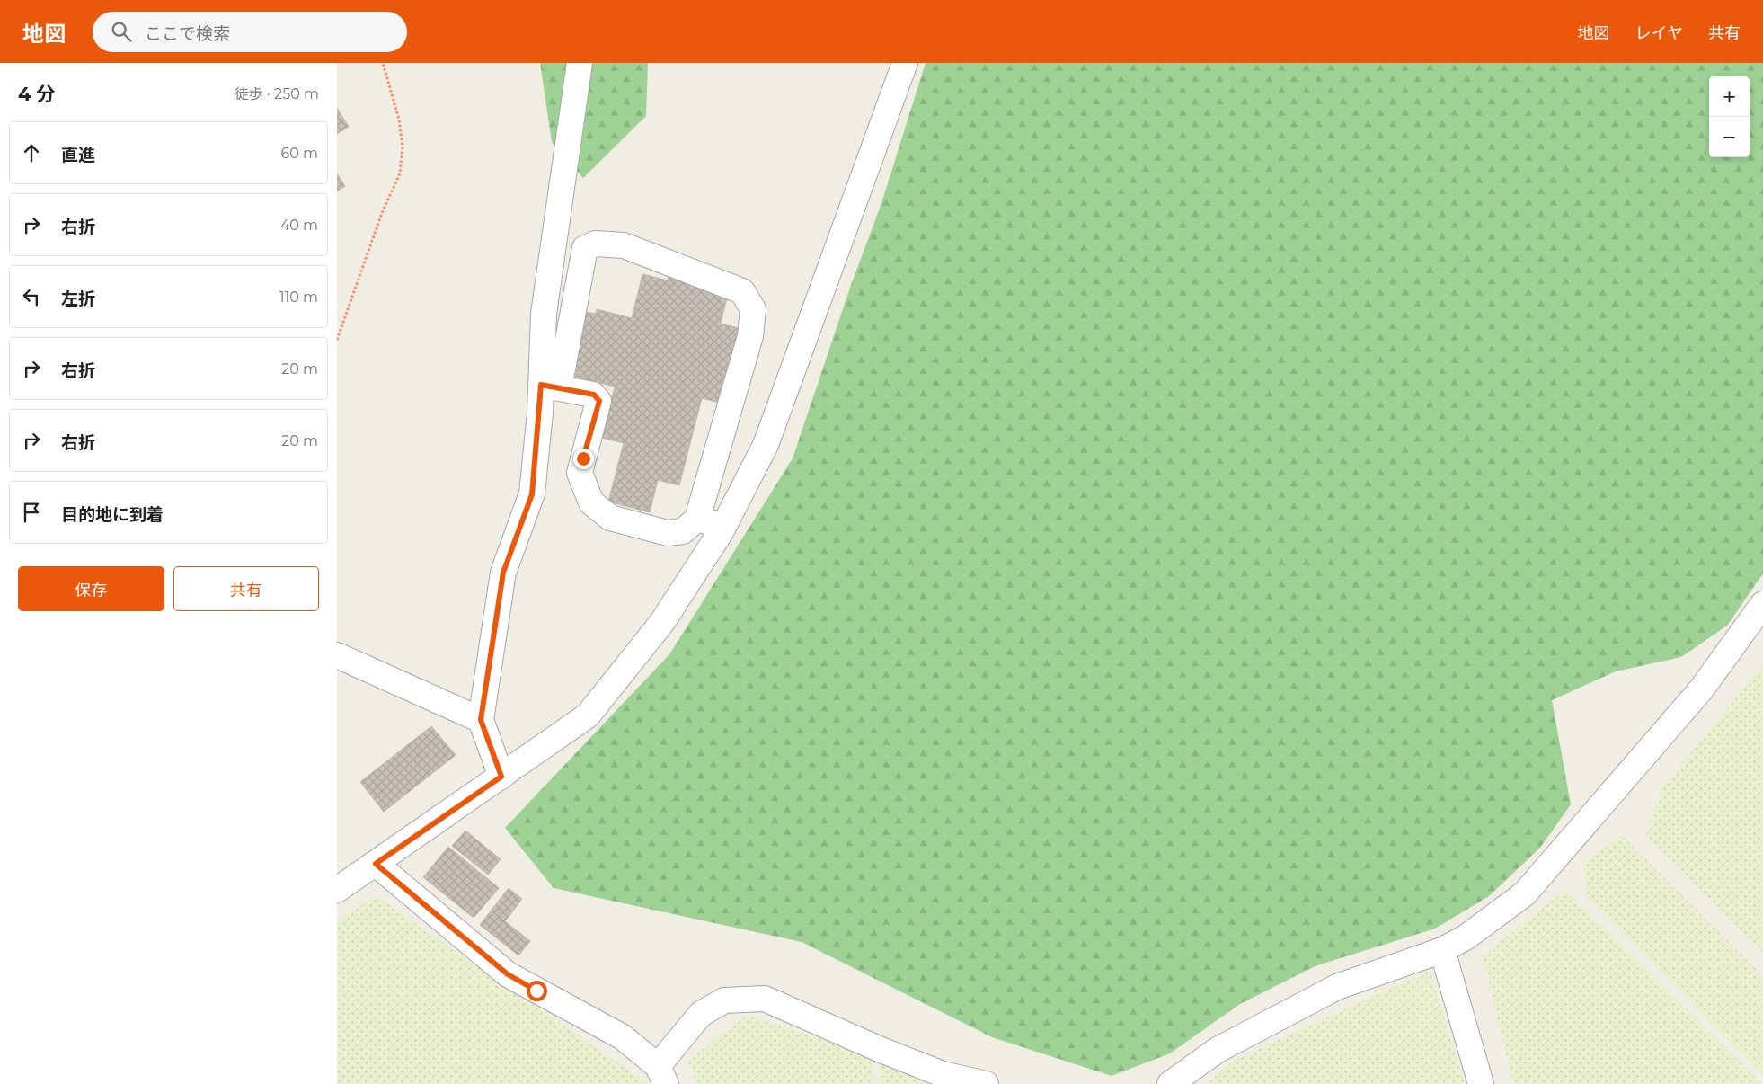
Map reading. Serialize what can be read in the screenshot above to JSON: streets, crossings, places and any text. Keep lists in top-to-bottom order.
{
  "page": {
    "header": "地図",
    "search": "ここで検索",
    "nav": ["地図", "レイヤ", "共有"],
    "heading": ["4 分", "徒歩 · 250 m"],
    "map_buttons": ["+", "−"],
    "list": [
      ["直進", "60 m"],
      ["右折", "40 m"],
      ["左折", "110 m"],
      ["右折", "20 m"],
      ["右折", "20 m"],
      "目的地に到着"
    ],
    "buttons": ["保存", "共有"]
  }
}
